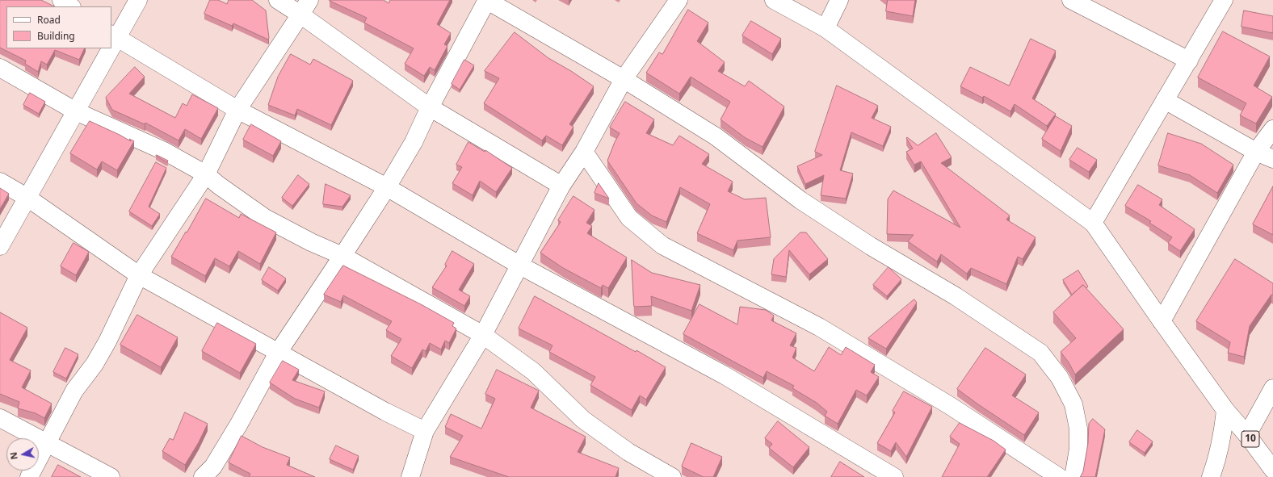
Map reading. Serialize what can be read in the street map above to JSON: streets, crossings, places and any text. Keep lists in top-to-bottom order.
{
  "streets": {
    "main road": ["10"]
  },
  "legend": ["Road", "Building"],
  "north": "left"
}
